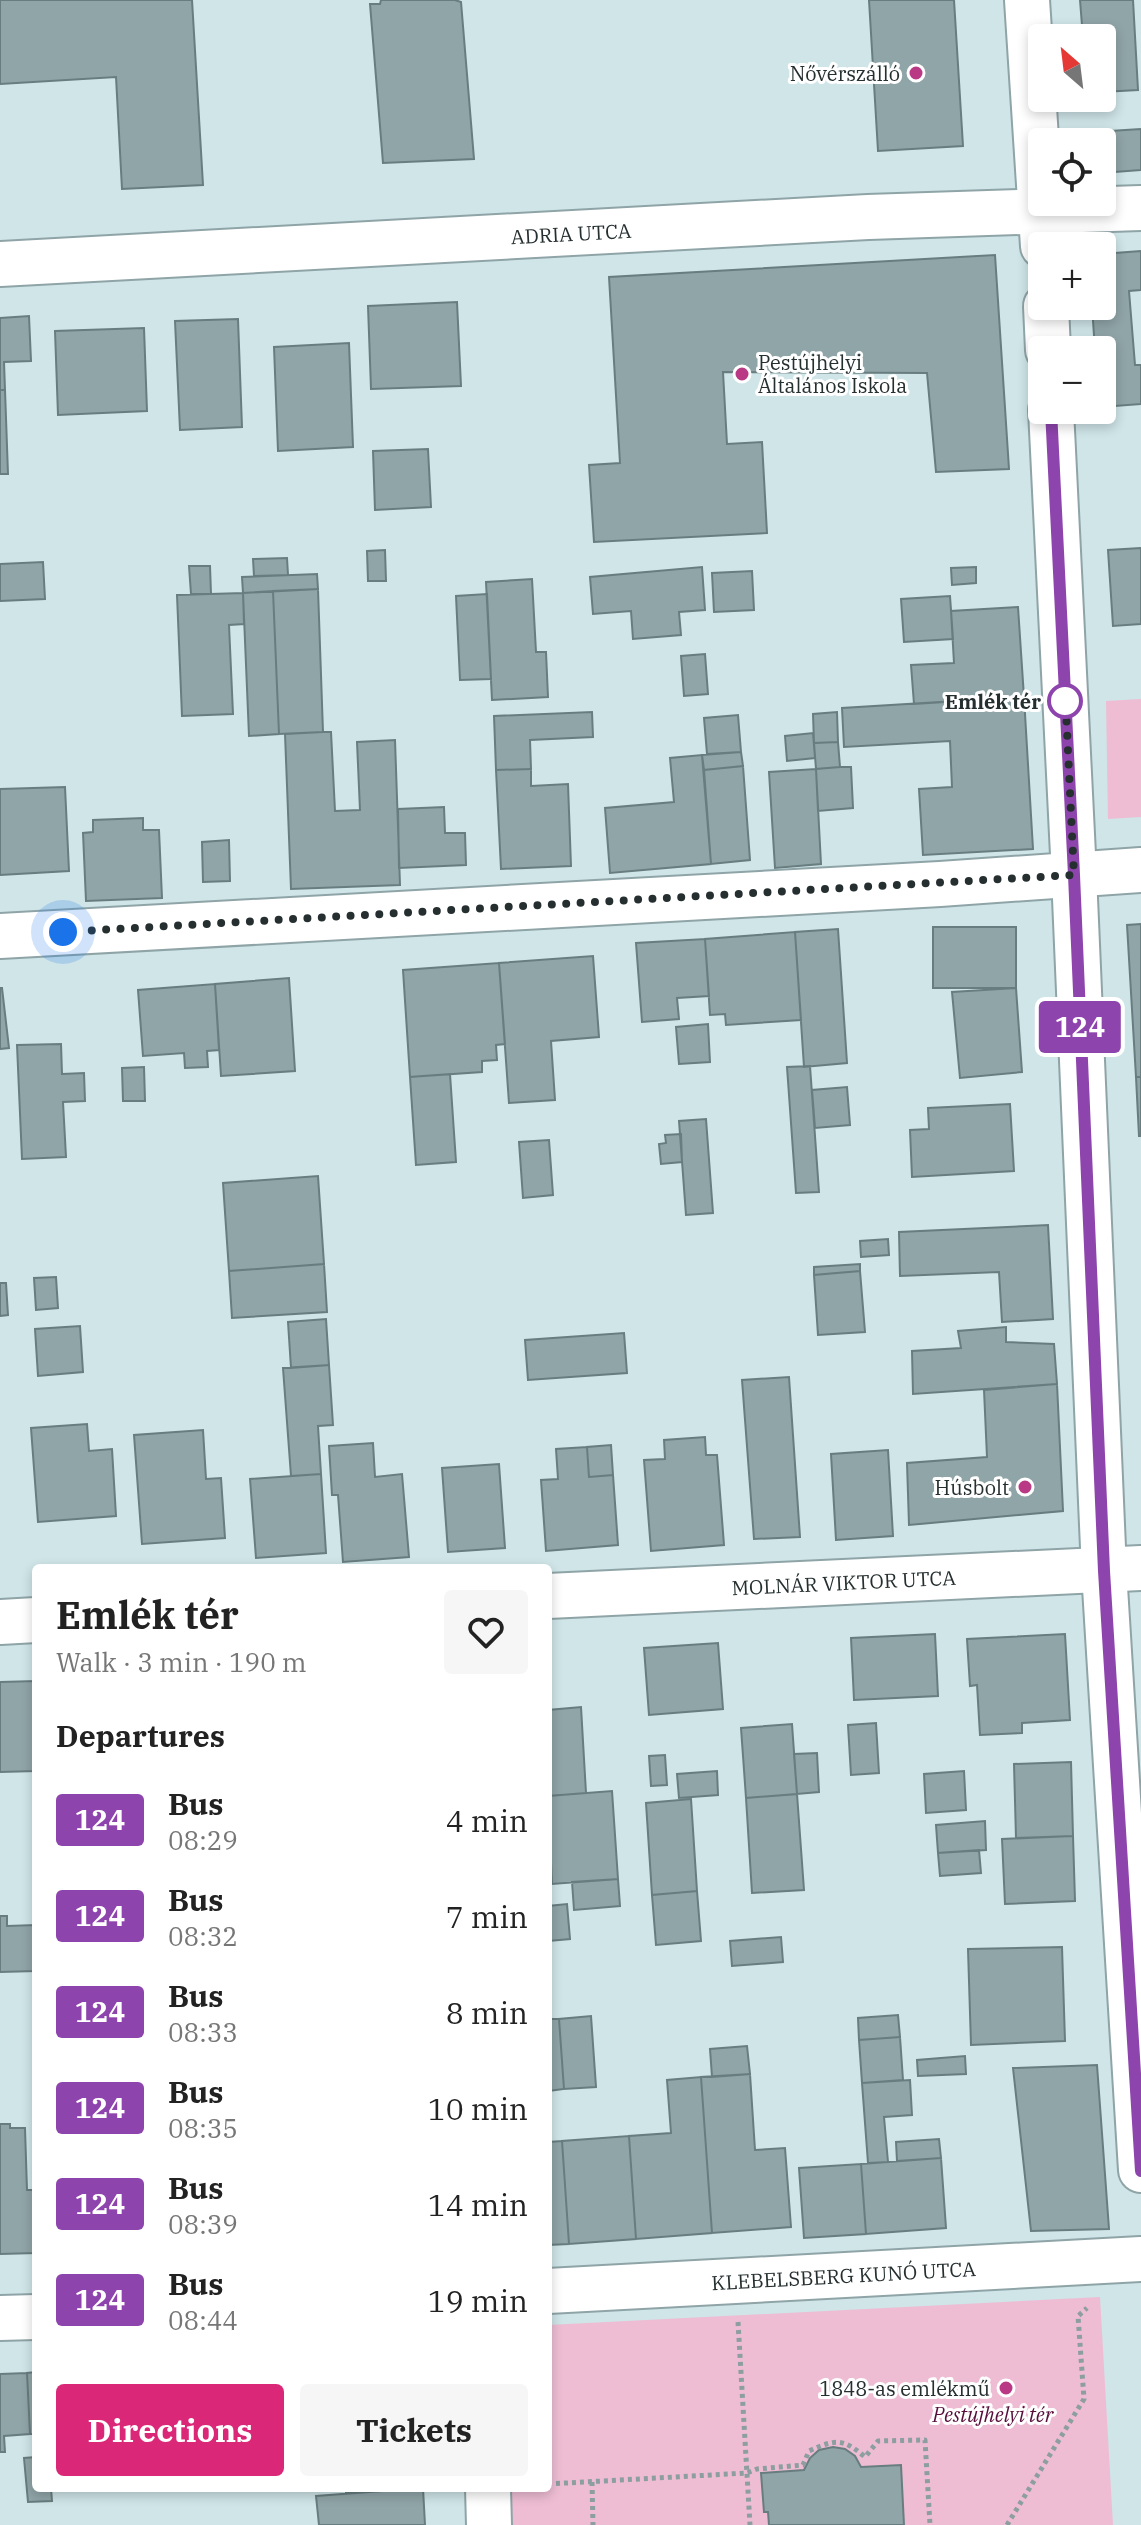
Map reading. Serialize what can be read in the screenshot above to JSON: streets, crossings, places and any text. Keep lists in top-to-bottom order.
{
  "streets": {
    "street": ["ADRIA UTCA", "MOLNÁR VIKTOR UTCA", "KLEBELSBERG KUNÓ UTCA"]
  },
  "parks": ["Pestújhelyi tér"],
  "places": [
    "Nővérszálló",
    "Pestújhelyi Általános Iskola",
    "Emlék tér",
    "Húsbolt",
    "1848-as emlékmű"
  ],
  "lines": ["bus line 124"],
  "north": "top left",
  "page": {
    "on_map": "124",
    "map_buttons": ["+", "−"],
    "heading": [
      ["Emlék tér", "Walk · 3 min · 190 m"],
      "Departures"
    ],
    "list": [
      {
        "mark": "124",
        "name": "Bus",
        "note": "08:29",
        "value": "4 min"
      },
      {
        "mark": "124",
        "name": "Bus",
        "note": "08:32",
        "value": "7 min"
      },
      {
        "mark": "124",
        "name": "Bus",
        "note": "08:33",
        "value": "8 min"
      },
      {
        "mark": "124",
        "name": "Bus",
        "note": "08:35",
        "value": "10 min"
      },
      {
        "mark": "124",
        "name": "Bus",
        "note": "08:39",
        "value": "14 min"
      },
      {
        "mark": "124",
        "name": "Bus",
        "note": "08:44",
        "value": "19 min"
      }
    ],
    "buttons": ["Directions", "Tickets"]
  }
}
